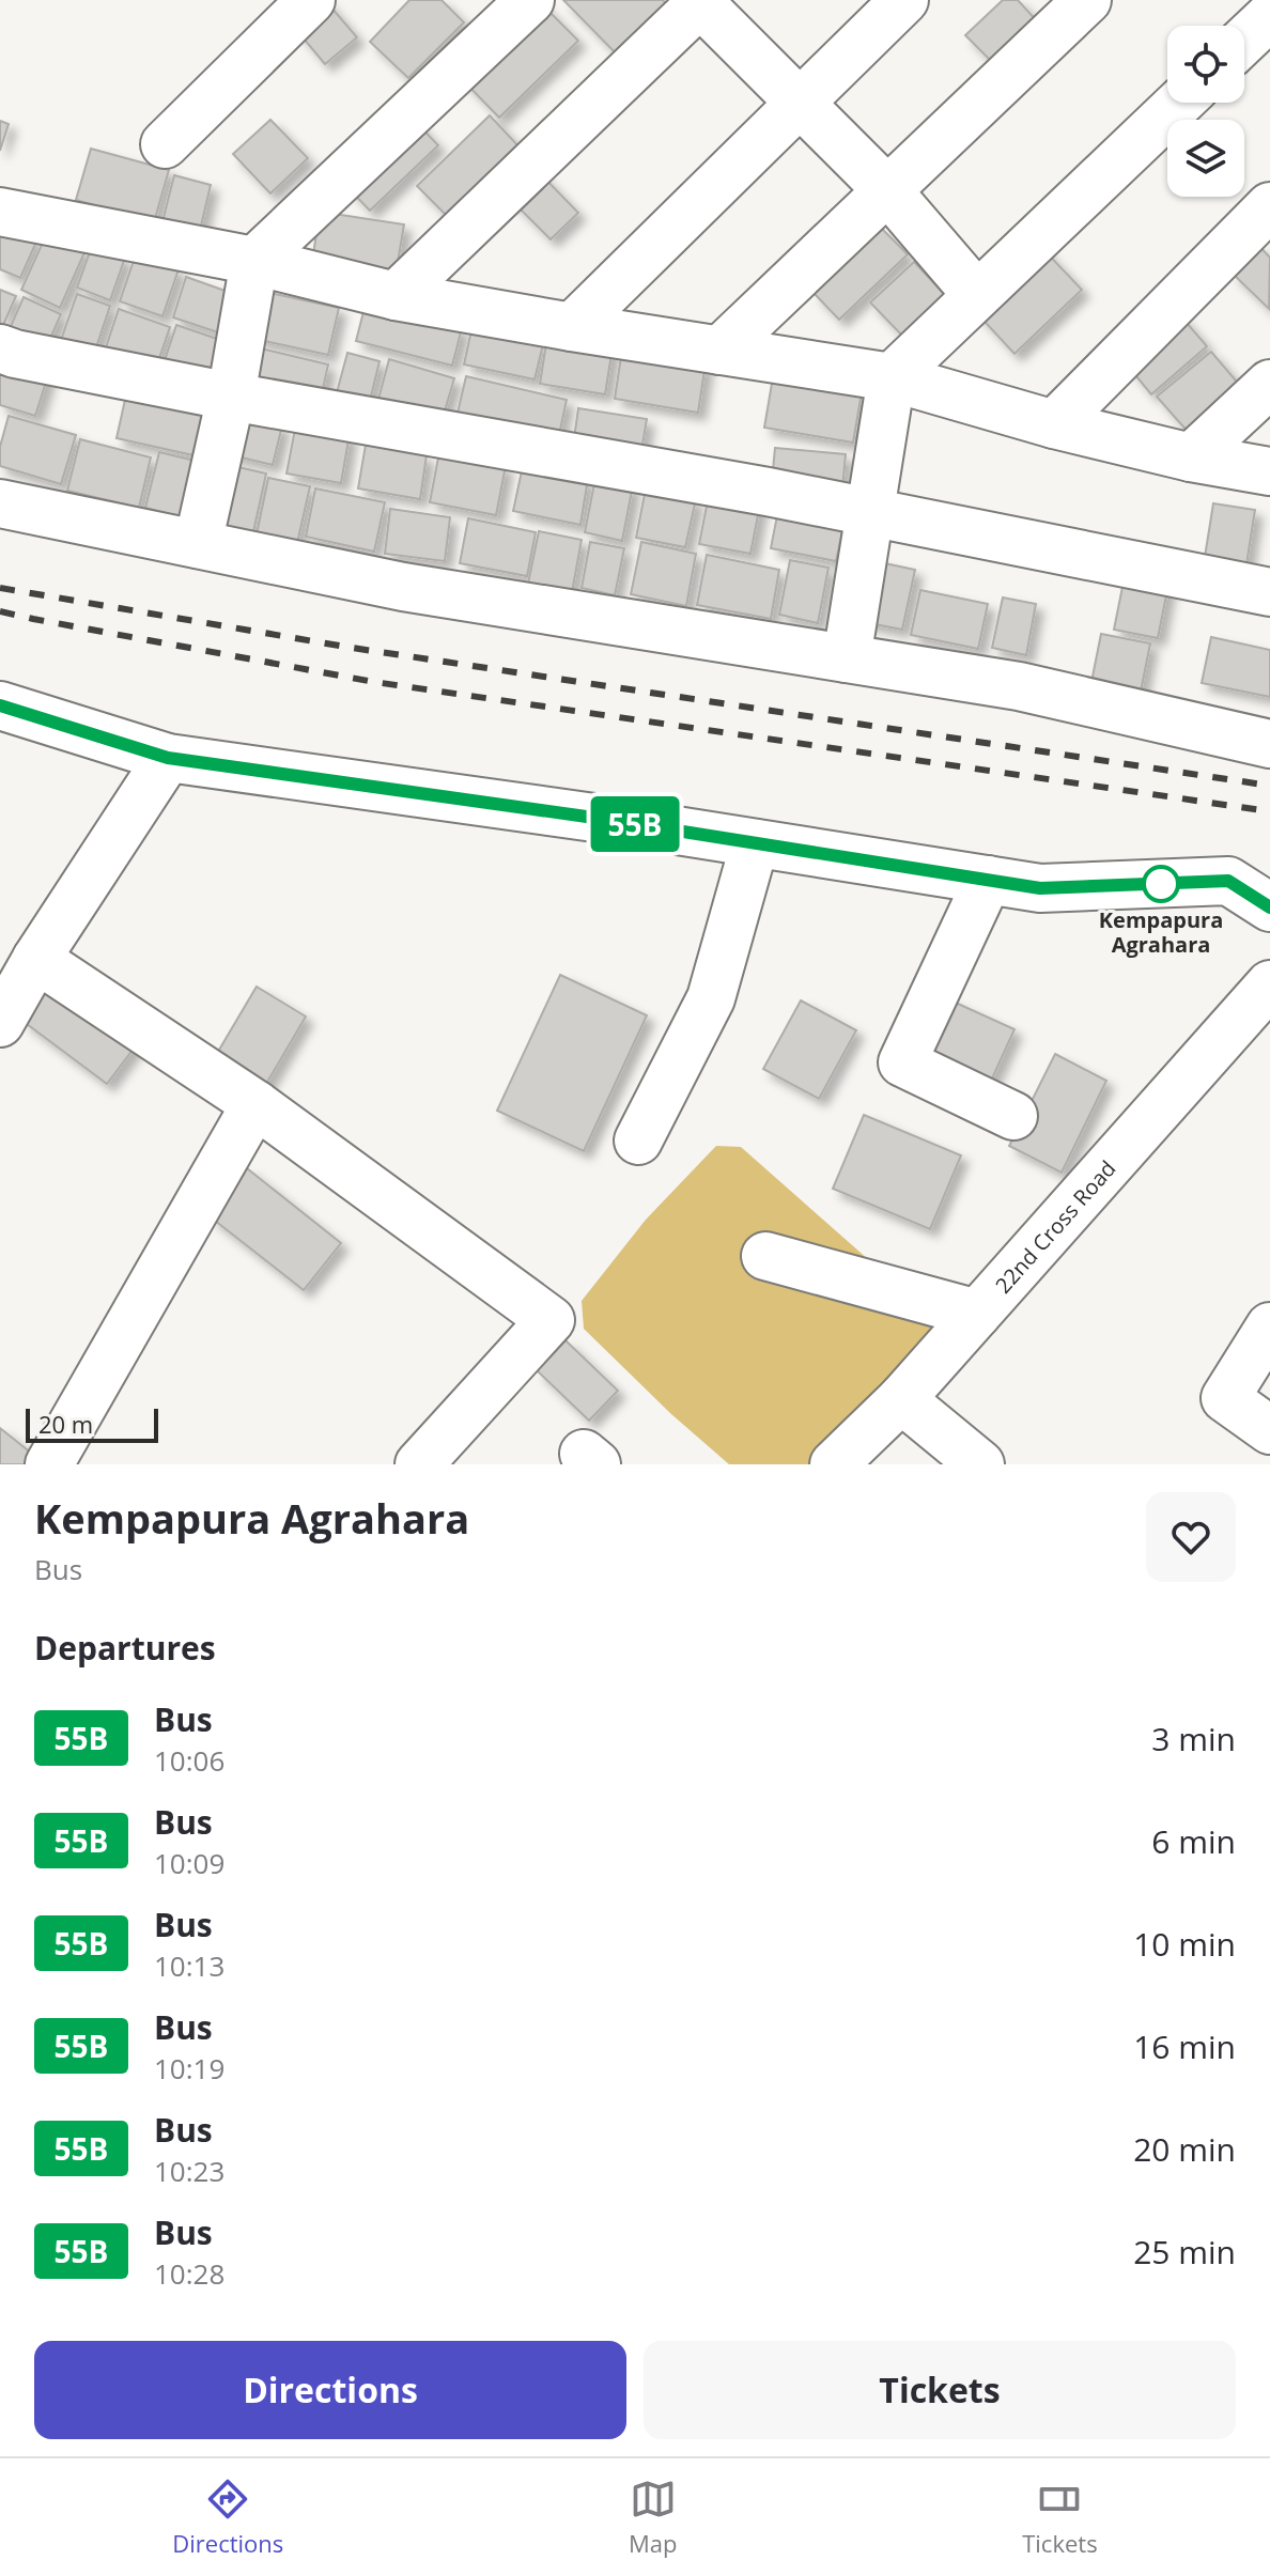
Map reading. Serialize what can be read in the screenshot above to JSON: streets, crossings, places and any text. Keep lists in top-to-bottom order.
{
  "streets": {
    "street": ["22nd Cross Road"]
  },
  "places": ["Kempapura Agrahara"],
  "lines": ["bus line 55B"],
  "scale_bar": "20 m",
  "page": {
    "on_map": "55B",
    "scale": "20 m",
    "heading": [
      ["Kempapura Agrahara", "Bus"],
      "Departures"
    ],
    "list": [
      {
        "mark": "55B",
        "name": "Bus",
        "note": "10:06",
        "value": "3 min"
      },
      {
        "mark": "55B",
        "name": "Bus",
        "note": "10:09",
        "value": "6 min"
      },
      {
        "mark": "55B",
        "name": "Bus",
        "note": "10:13",
        "value": "10 min"
      },
      {
        "mark": "55B",
        "name": "Bus",
        "note": "10:19",
        "value": "16 min"
      },
      {
        "mark": "55B",
        "name": "Bus",
        "note": "10:23",
        "value": "20 min"
      },
      {
        "mark": "55B",
        "name": "Bus",
        "note": "10:28",
        "value": "25 min"
      }
    ],
    "buttons": ["Directions", "Tickets"],
    "tabs": ["Directions", "Map", "Tickets"]
  }
}
